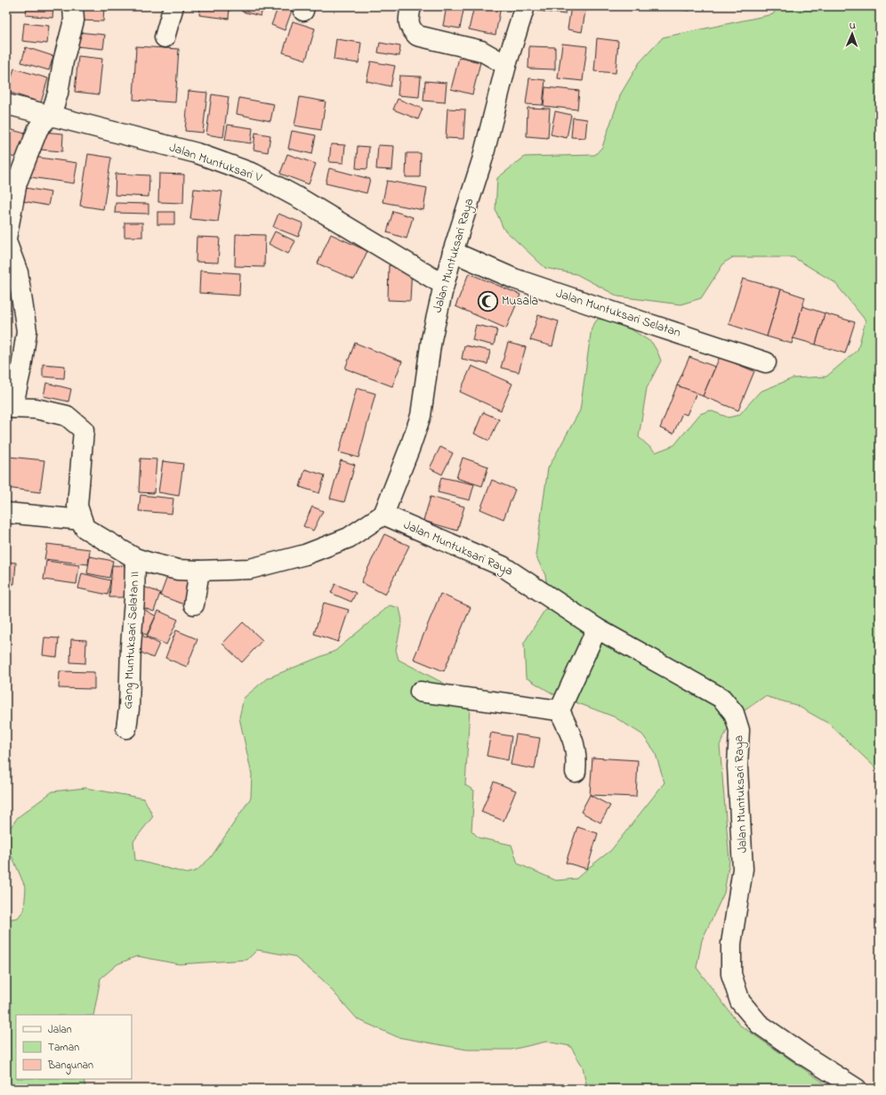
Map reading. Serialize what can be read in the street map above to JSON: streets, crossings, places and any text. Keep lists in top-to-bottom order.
{
  "streets": {
    "street": [
      "Jalan Muntuksari V",
      "Jalan Muntuksari Raya",
      "Jalan Muntuksari Selatan",
      "Gang Muntuksari Selatan II"
    ]
  },
  "crossings": [
    ["Jalan Muntuksari V", "Jalan Muntuksari Raya"],
    ["Jalan Muntuksari Raya", "Jalan Muntuksari Selatan"]
  ],
  "places": {
    "mosque": ["Musala"]
  },
  "legend": ["Jalan", "Taman", "Bangunan"],
  "north": "top"
}
